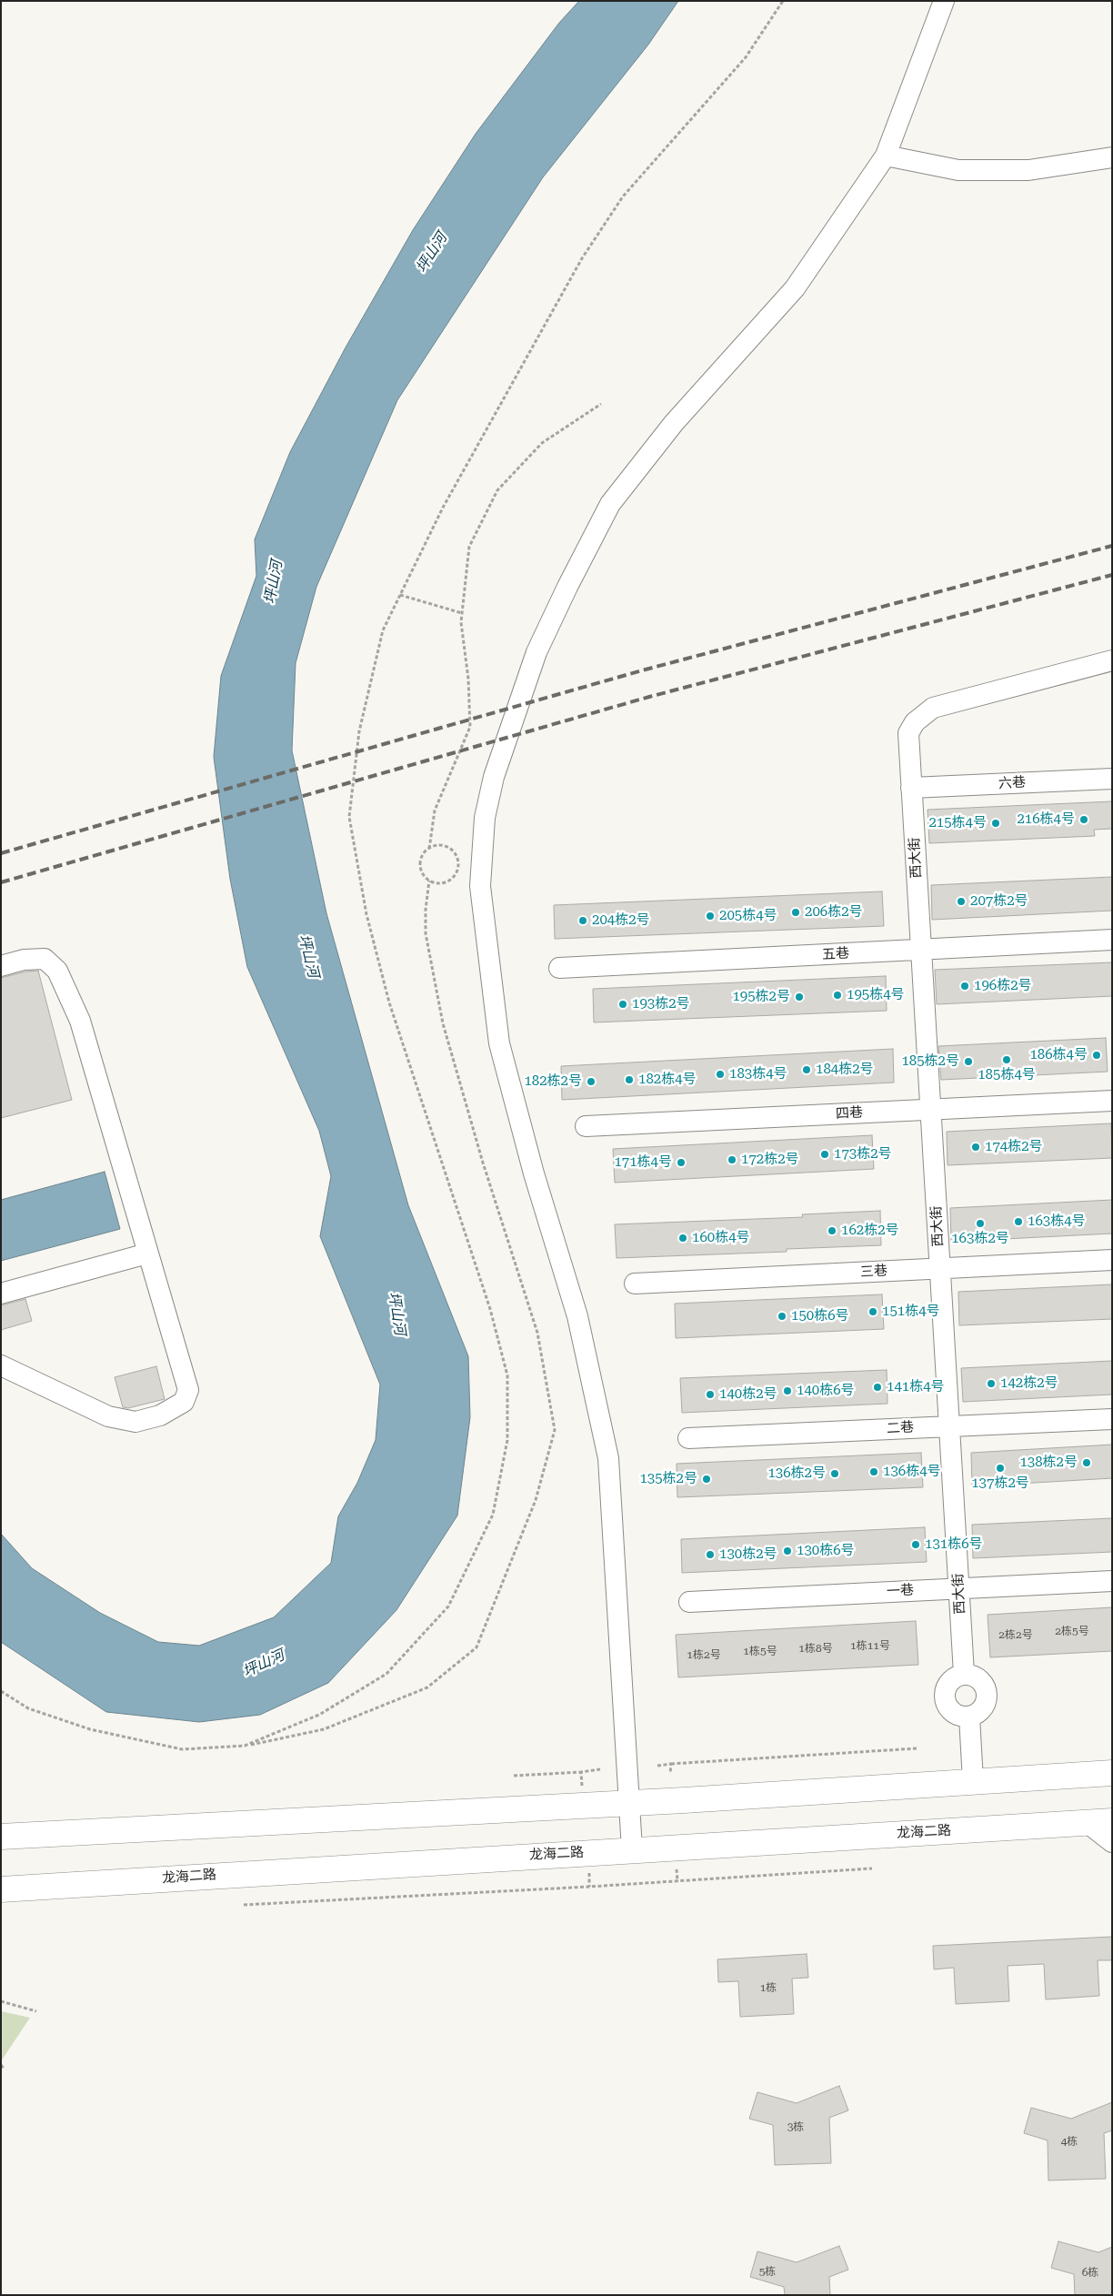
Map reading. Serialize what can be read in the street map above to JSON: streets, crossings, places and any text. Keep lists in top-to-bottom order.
{
  "streets": {
    "main road": ["龙海二路"],
    "street": [
      "六巷",
      "西大街",
      "五巷",
      "四巷",
      "三巷",
      "二巷",
      "一巷"
    ]
  },
  "crossings": [
    ["六巷", "西大街"],
    ["西大街", "五巷"],
    ["西大街", "四巷"],
    ["西大街", "三巷"],
    ["西大街", "二巷"],
    ["西大街", "一巷"]
  ],
  "water": ["坪山河"],
  "places": [
    "216栋4号",
    "215栋4号",
    "207栋2号",
    "206栋2号",
    "205栋4号",
    "204栋2号",
    "196栋2号",
    "195栋4号",
    "195栋2号",
    "193栋2号",
    "186栋4号",
    "185栋4号",
    "185栋2号",
    "184栋2号",
    "183栋4号",
    "182栋4号",
    "182栋2号",
    "174栋2号",
    "173栋2号",
    "172栋2号",
    "171栋4号",
    "163栋4号",
    "163栋2号",
    "162栋2号",
    "160栋4号",
    "151栋4号",
    "150栋6号",
    "142栋2号",
    "141栋4号",
    "140栋6号",
    "140栋2号",
    "138栋2号",
    "137栋2号",
    "136栋4号",
    "136栋2号",
    "135栋2号",
    "131栋6号",
    "130栋6号",
    "130栋2号"
  ],
  "house_numbers": [
    "2栋5号",
    "2栋2号",
    "1栋11号",
    "1栋8号",
    "1栋5号",
    "1栋2号",
    "1栋",
    "3栋",
    "4栋",
    "5栋",
    "6栋"
  ]
}
